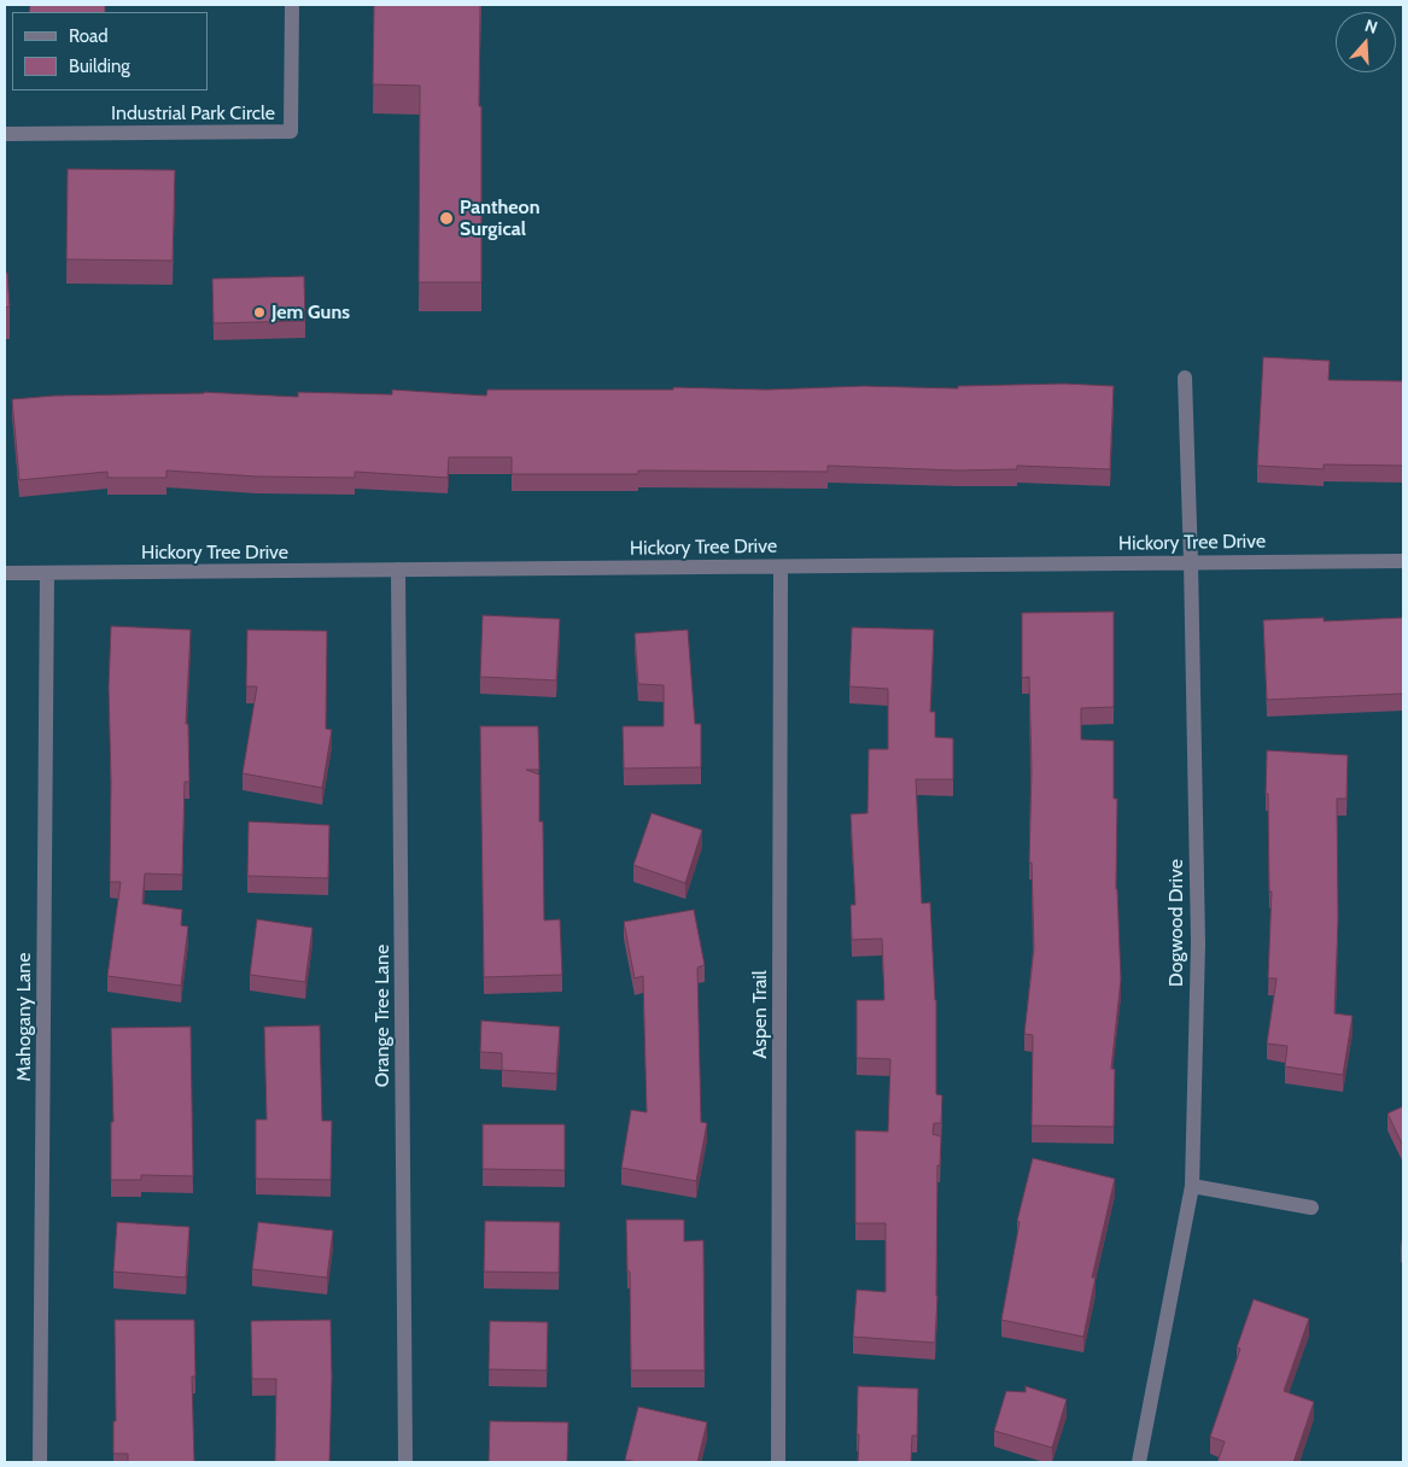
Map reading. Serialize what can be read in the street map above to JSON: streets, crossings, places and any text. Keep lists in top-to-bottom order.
{
  "streets": {
    "street": [
      "Industrial Park Circle",
      "Hickory Tree Drive",
      "Dogwood Drive",
      "Aspen Trail",
      "Orange Tree Lane",
      "Mahogany Lane"
    ]
  },
  "crossings": [
    ["Hickory Tree Drive", "Dogwood Drive"],
    ["Hickory Tree Drive", "Aspen Trail"],
    ["Hickory Tree Drive", "Orange Tree Lane"],
    ["Hickory Tree Drive", "Mahogany Lane"]
  ],
  "places": ["Pantheon Surgical", "Jem Guns"],
  "legend": ["Road", "Building"],
  "north": "top"
}
